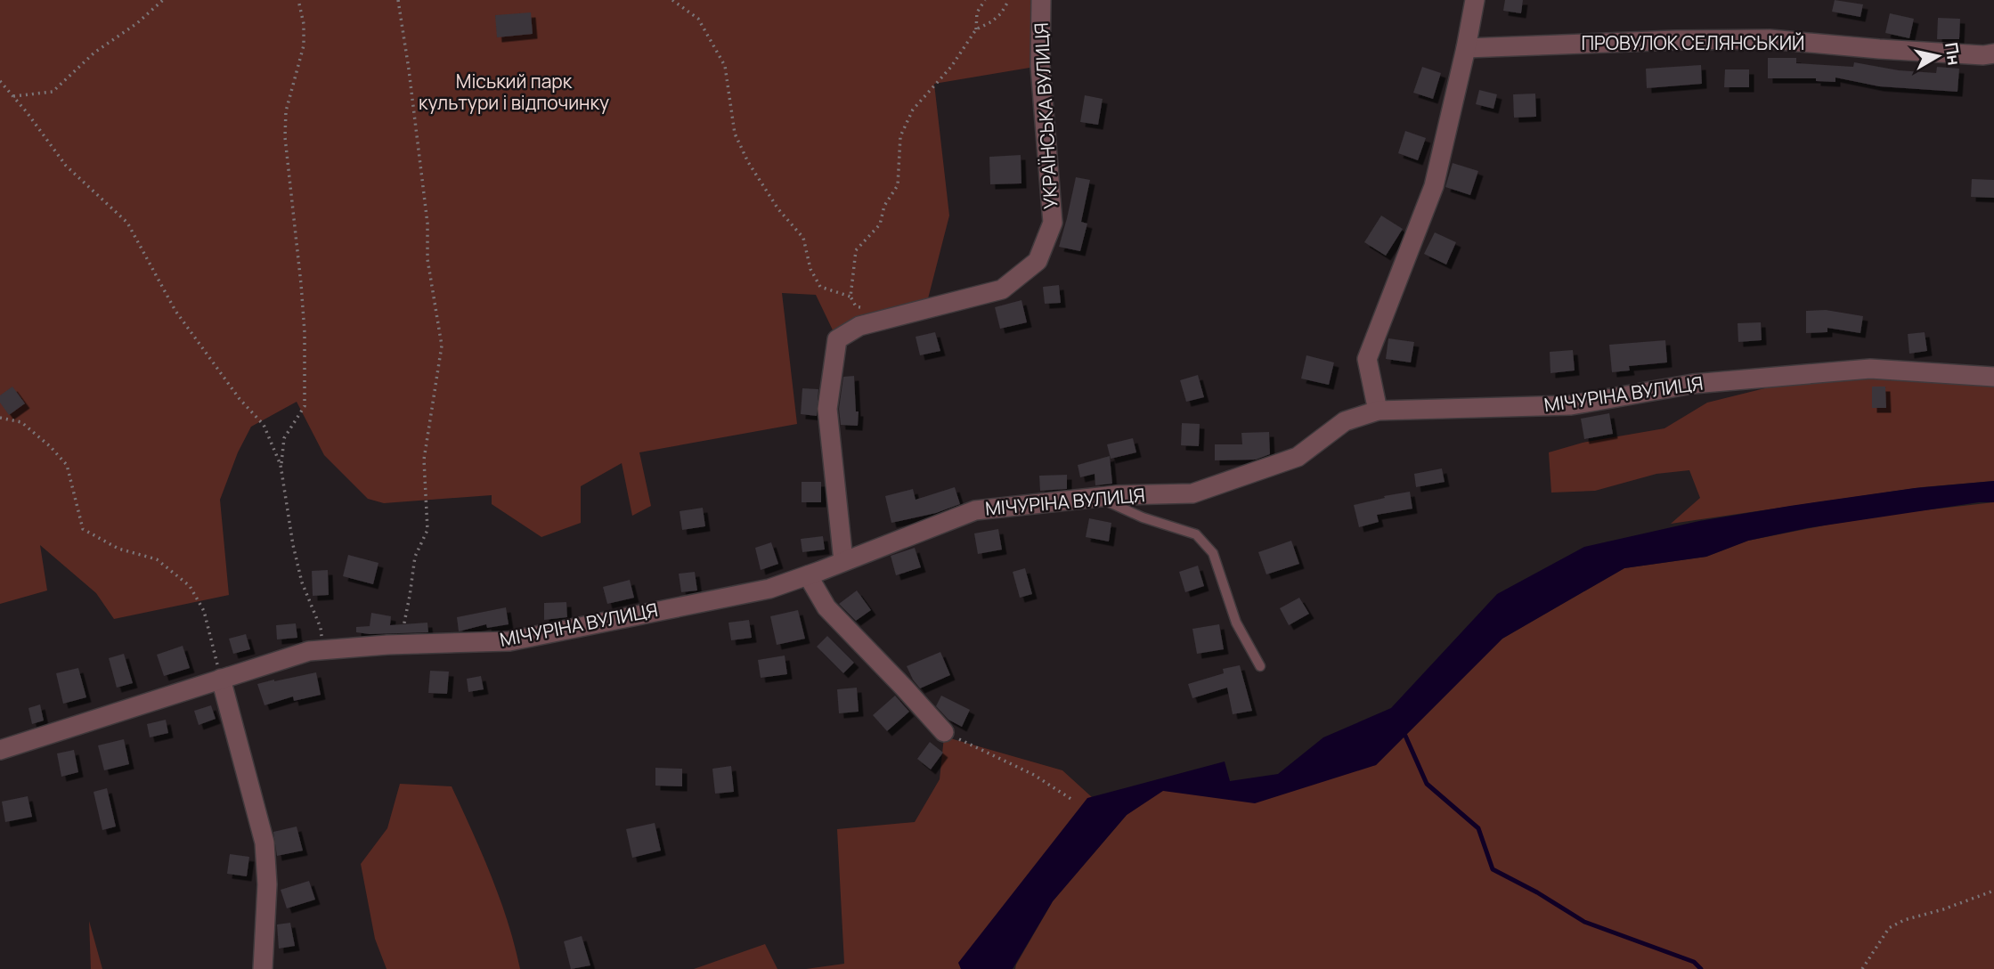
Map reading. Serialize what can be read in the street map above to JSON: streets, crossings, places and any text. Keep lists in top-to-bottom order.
{
  "streets": {
    "street": ["ПРОВУЛОК СЕЛЯНСЬКИЙ", "УКРАЇНСЬКА ВУЛИЦЯ", "МІЧУРІНА ВУЛИЦЯ"]
  },
  "parks": ["Міський парк культури і відпочинку"],
  "north": "right"
}
